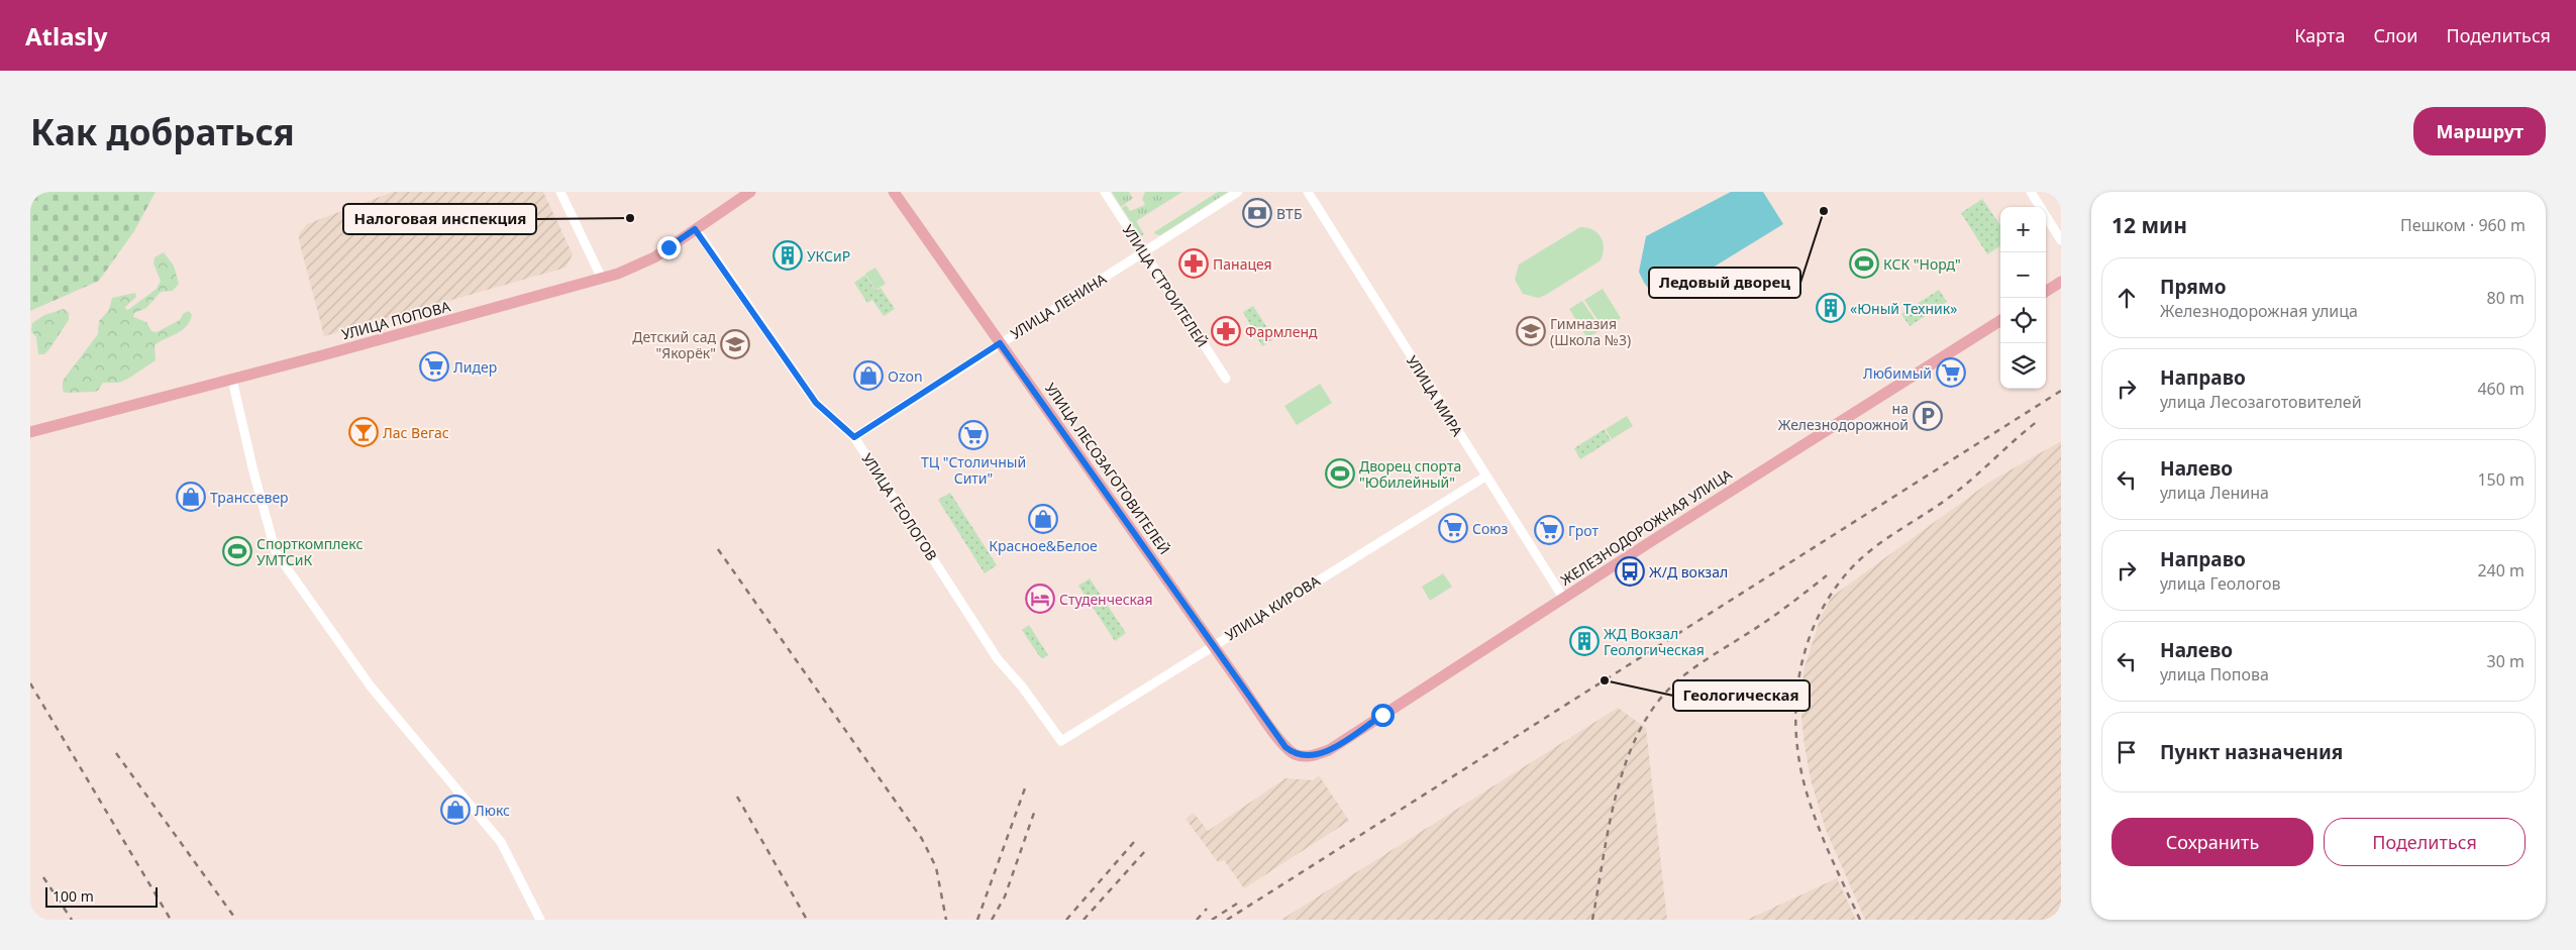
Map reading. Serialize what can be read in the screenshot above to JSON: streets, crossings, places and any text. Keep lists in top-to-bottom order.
{
  "streets": {
    "main road": ["УЛИЦА ПОПОВА", "УЛИЦА ЛЕСОЗАГОТОВИТЕЛЕЙ", "ЖЕЛЕЗНОДОРОЖНАЯ УЛИЦА"],
    "street": [
      "УЛИЦА СТРОИТЕЛЕЙ",
      "УЛИЦА ЛЕНИНА",
      "УЛИЦА МИРА",
      "УЛИЦА ГЕОЛОГОВ",
      "УЛИЦА КИРОВА"
    ]
  },
  "crossings": [
    ["УЛИЦА СТРОИТЕЛЕЙ", "УЛИЦА ЛЕНИНА"],
    ["УЛИЦА ЛЕНИНА", "УЛИЦА ЛЕСОЗАГОТОВИТЕЛЕЙ"],
    ["УЛИЦА ЛЕНИНА", "УЛИЦА ГЕОЛОГОВ"],
    ["УЛИЦА ПОПОВА", "УЛИЦА ГЕОЛОГОВ"],
    ["УЛИЦА МИРА", "ЖЕЛЕЗНОДОРОЖНАЯ УЛИЦА"],
    ["УЛИЦА МИРА", "УЛИЦА КИРОВА"],
    ["УЛИЦА ЛЕСОЗАГОТОВИТЕЛЕЙ", "ЖЕЛЕЗНОДОРОЖНАЯ УЛИЦА"],
    ["УЛИЦА ЛЕСОЗАГОТОВИТЕЛЕЙ", "УЛИЦА КИРОВА"],
    ["УЛИЦА ГЕОЛОГОВ", "УЛИЦА КИРОВА"]
  ],
  "places": {
    "other": ["Ледовый дворец", "Налоговая инспекция", "Геологическая"],
    "bank": ["ВТБ"],
    "building": ["УКСиР", "«Юный Техник»", "ЖД Вокзал Геологическая"],
    "pharmacy": ["Панацея", "Фармленд"],
    "sports": ["КСК \"Норд\"", "Дворец спорта \"Юбилейный\"", "Спорткомплекс УМТСиК"],
    "school or university": ["Гимназия (Школа №3)", "Детский сад \"Якорёк\""],
    "supermarket": [
      "Лидер",
      "Любимый",
      "ТЦ \"Столичный Сити\"",
      "Союз",
      "Грот"
    ],
    "shop": [
      "Ozon",
      "Транссевер",
      "Красное&Белое",
      "Люкс"
    ],
    "parking": ["на Железнодорожной"],
    "bar": ["Лас Вегас"],
    "bus stop": ["Ж/Д вокзал"],
    "hotel": ["Студенческая"]
  },
  "scale_bar": "100 m",
  "page": {
    "header": "Atlasly",
    "nav": ["Карта", "Слои", "Поделиться"],
    "buttons": [
      "Маршрут",
      ["Сохранить", "Поделиться"]
    ],
    "title": "Как добраться",
    "heading": ["12 мин", "Пешком · 960 m"],
    "map_buttons": ["+", "−"],
    "list": [
      ["Прямо", "Железнодорожная улица", "80 m"],
      ["Направо", "улица Лесозаготовителей", "460 m"],
      ["Налево", "улица Ленина", "150 m"],
      ["Направо", "улица Геологов", "240 m"],
      ["Налево", "улица Попова", "30 m"],
      "Пункт назначения"
    ],
    "scale": "100 m"
  }
}
